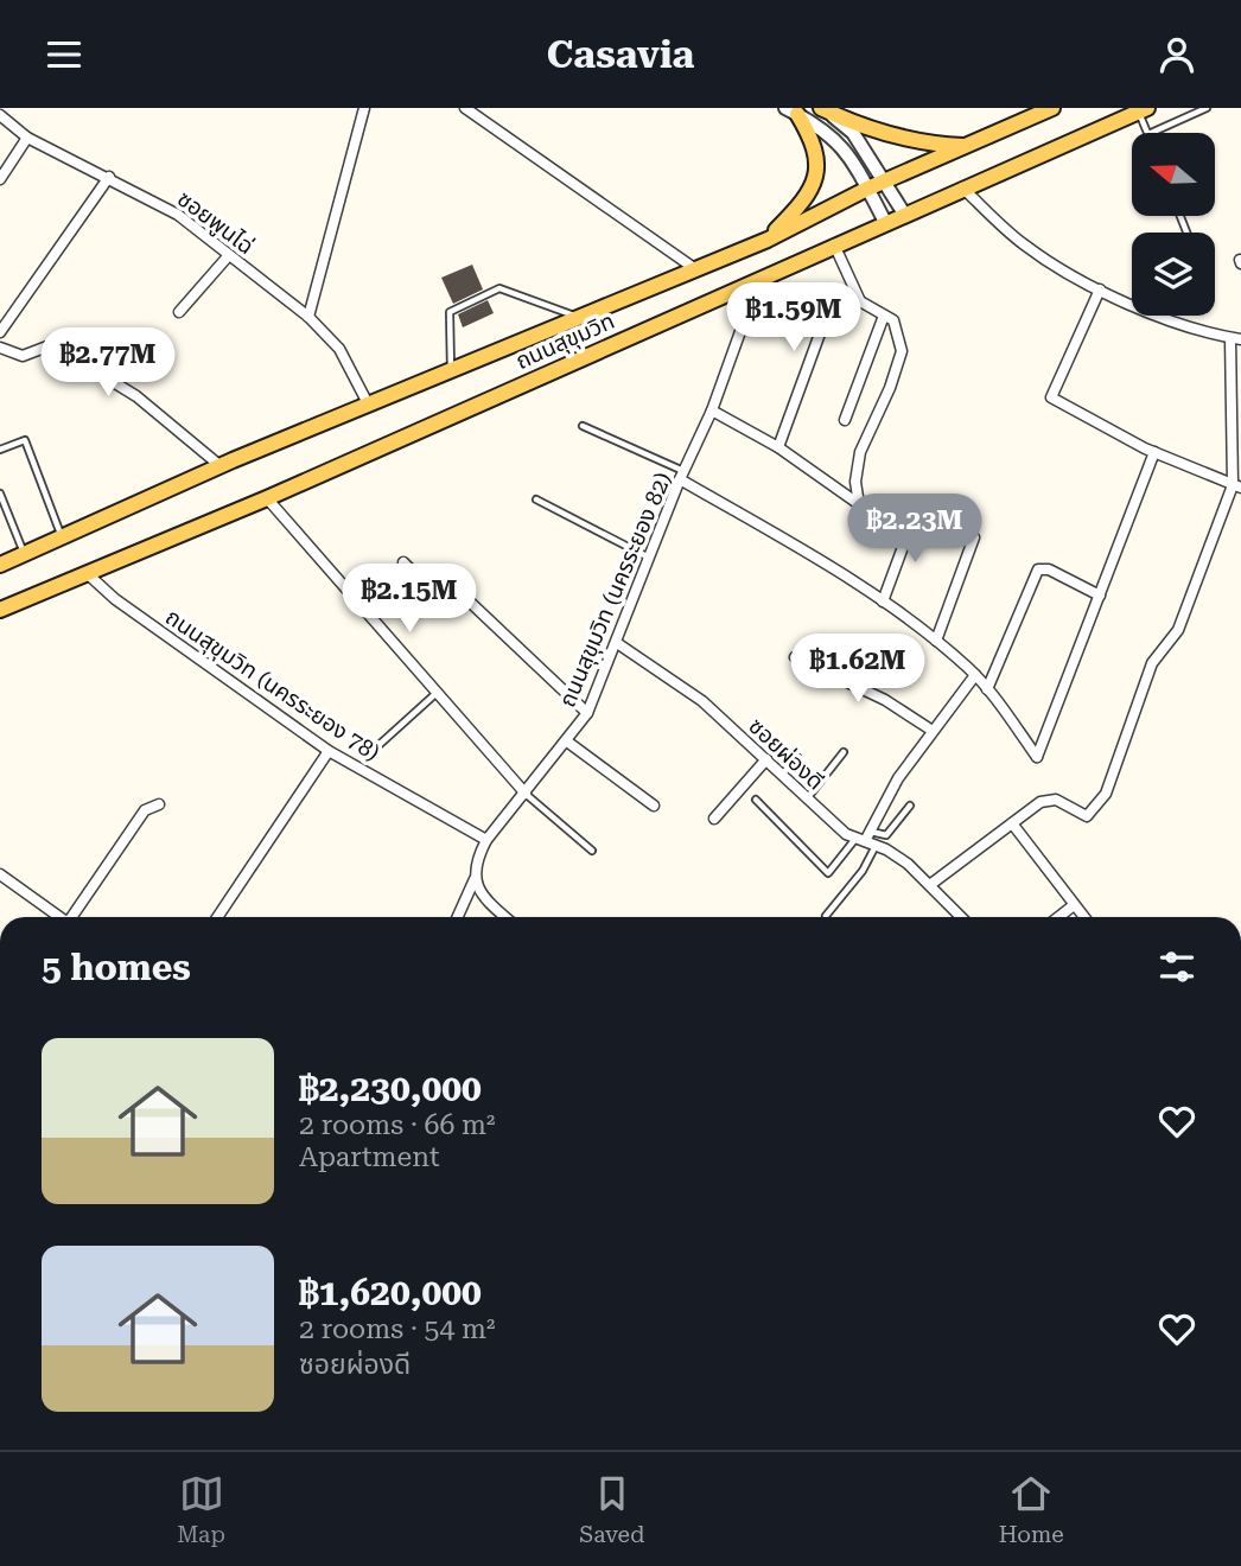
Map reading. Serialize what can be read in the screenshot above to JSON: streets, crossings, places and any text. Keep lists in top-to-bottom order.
{
  "streets": {
    "main road": ["ถนนสุขุมวิท"],
    "street": [
      "ซอยพูนไฉ่",
      "ถนนสุขุมวิท (นครระยอง 82)",
      "ถนนสุขุมวิท (นครระยอง 78)",
      "ซอยผ่องดี"
    ]
  },
  "crossings": [
    ["ซอยพูนไฉ่", "ถนนสุขุมวิท"],
    ["ถนนสุขุมวิท", "ถนนสุขุมวิท (นครระยอง 82)"],
    ["ถนนสุขุมวิท", "ถนนสุขุมวิท (นครระยอง 78)"],
    ["ถนนสุขุมวิท (นครระยอง 82)", "ถนนสุขุมวิท (นครระยอง 78)"],
    ["ถนนสุขุมวิท (นครระยอง 82)", "ซอยผ่องดี"]
  ],
  "north": "left",
  "page": {
    "header": "Casavia",
    "price": [
      "฿1.59M",
      "฿2.77M",
      "฿2.23M",
      "฿2.15M",
      "฿1.62M"
    ],
    "heading": "5 homes",
    "list": [
      {
        "name": "฿2,230,000",
        "note": "2 rooms · 66 m² · Apartment"
      },
      {
        "name": "฿1,620,000",
        "note": "2 rooms · 54 m² · ซอยผ่องดี"
      }
    ],
    "tabs": ["Map", "Saved", "Home"]
  }
}
